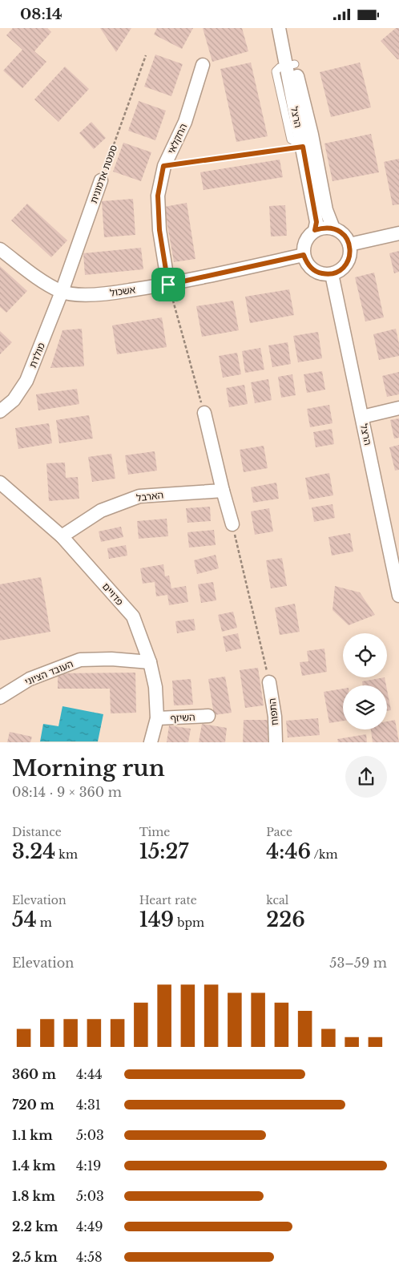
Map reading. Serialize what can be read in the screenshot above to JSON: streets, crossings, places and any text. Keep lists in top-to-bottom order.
{
  "streets": {
    "street": [
      "הרצל",
      "החקלאי",
      "סמטת אדמונית",
      "אשכול",
      "מולדת",
      "הארבל",
      "פדויים",
      "העובד הציוני",
      "התפוח",
      "השיזף"
    ]
  },
  "crossings": [
    ["הרצל", "אשכול"],
    ["החקלאי", "אשכול"],
    ["סמטת אדמונית", "אשכול"],
    ["סמטת אדמונית", "מולדת"],
    ["אשכול", "מולדת"],
    ["הארבל", "פדויים"],
    ["פדויים", "העובד הציוני"],
    ["פדויים", "השיזף"]
  ],
  "page": {
    "status": "08:14",
    "heading": ["Morning run", "08:14 · 9 × 360 m"],
    "stats": [
      ["Distance", "3.24 km"],
      ["Time", "15:27"],
      ["Pace", "4:46 /km"],
      ["Elevation", "54 m"],
      ["Heart rate", "149 bpm"],
      ["kcal", "226"]
    ],
    "chart": ["Elevation", "53–59 m"],
    "list": [
      {
        "name": "360 m",
        "note": "4:44"
      },
      {
        "name": "720 m",
        "note": "4:31"
      },
      {
        "name": "1.1 km",
        "note": "5:03"
      },
      {
        "name": "1.4 km",
        "note": "4:19"
      },
      {
        "name": "1.8 km",
        "note": "5:03"
      },
      {
        "name": "2.2 km",
        "note": "4:49"
      },
      {
        "name": "2.5 km",
        "note": "4:58"
      }
    ]
  }
}
